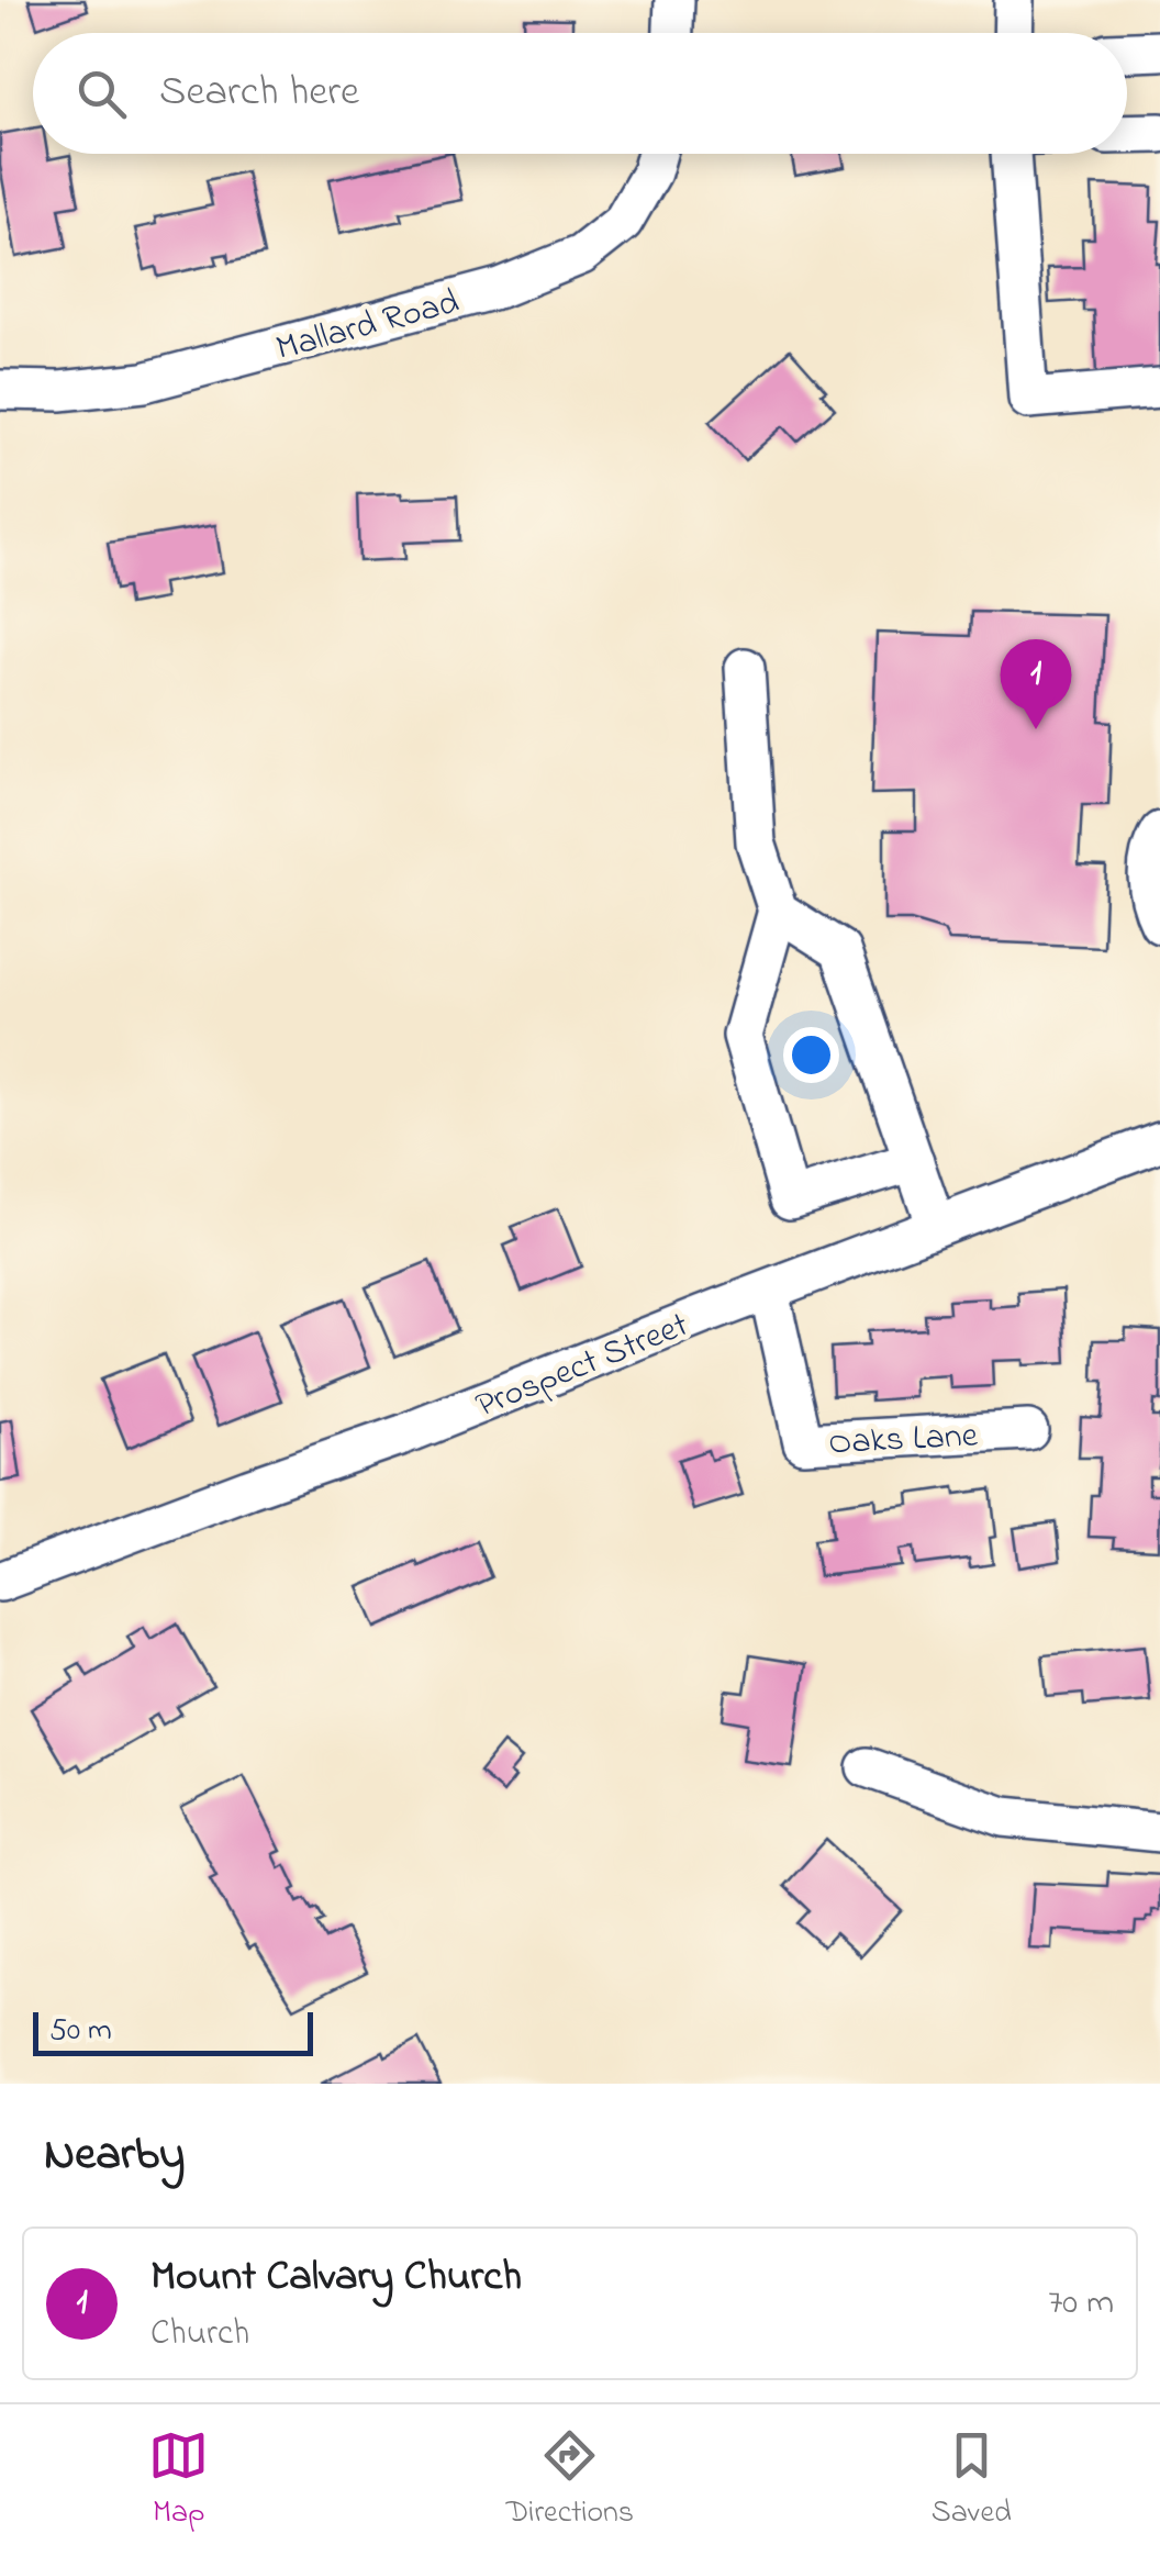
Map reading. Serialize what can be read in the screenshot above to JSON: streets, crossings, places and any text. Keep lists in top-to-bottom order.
{
  "streets": {
    "street": ["Mallard Road", "Prospect Street", "Oaks Lane"]
  },
  "crossings": [
    ["Prospect Street", "Oaks Lane"]
  ],
  "scale_bar": "50 m",
  "page": {
    "search": "Search here",
    "pins": "1",
    "scale": "50 m",
    "heading": "Nearby",
    "list": [
      {
        "mark": "1",
        "name": "Mount Calvary Church",
        "note": "Church",
        "value": "70 m"
      }
    ],
    "nav": ["Map", "Directions", "Saved"]
  }
}
